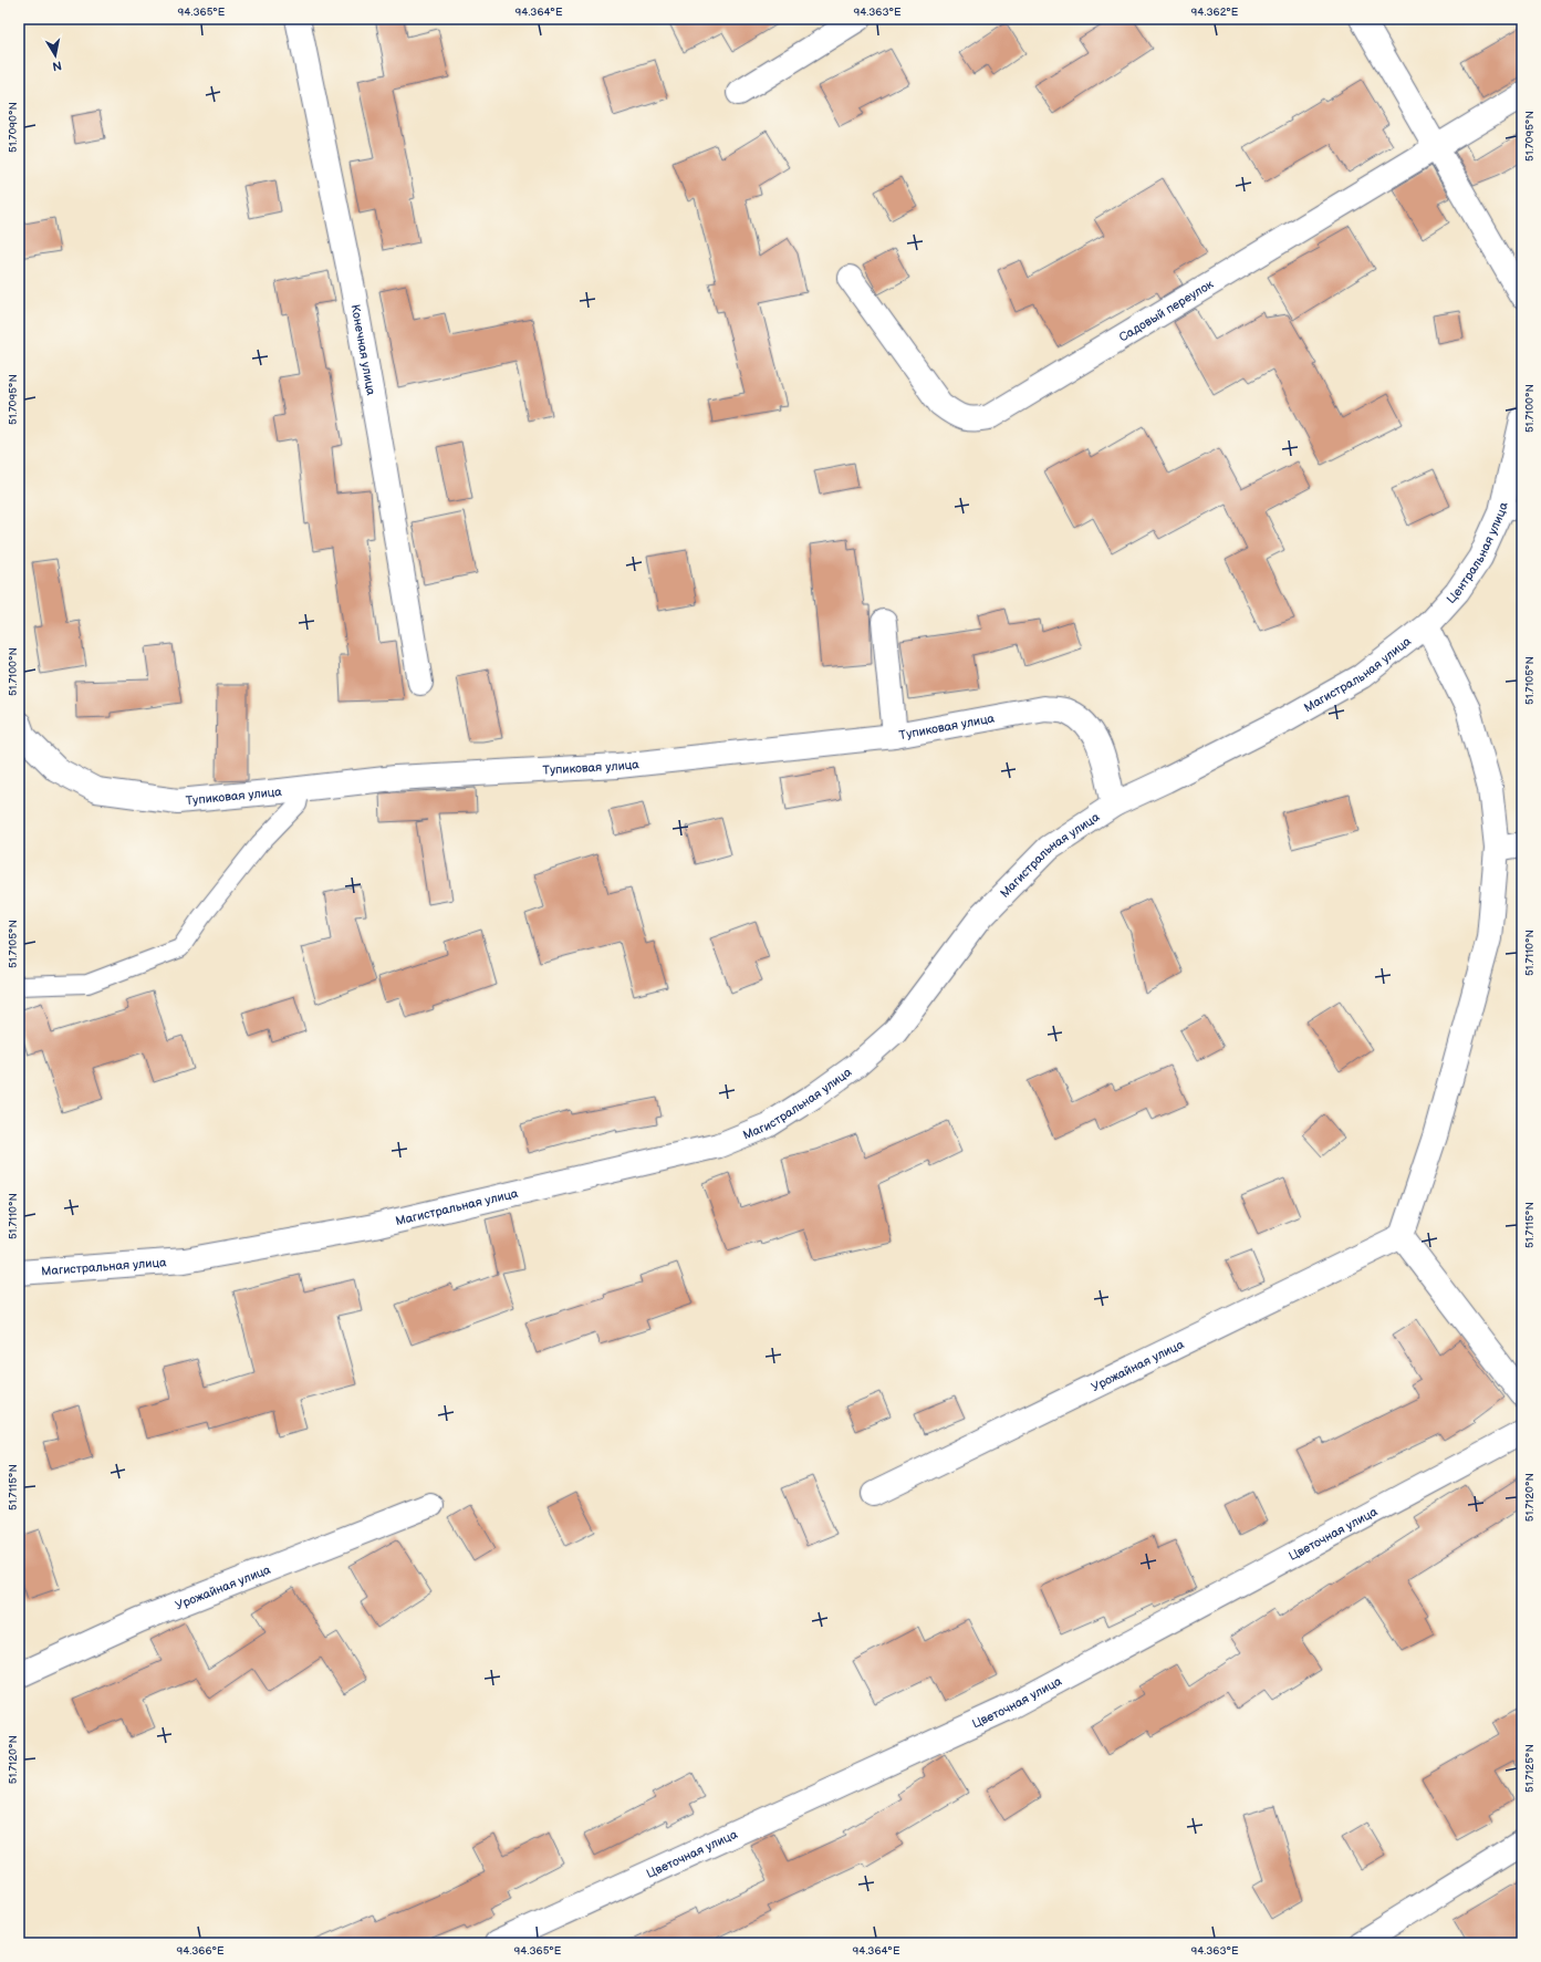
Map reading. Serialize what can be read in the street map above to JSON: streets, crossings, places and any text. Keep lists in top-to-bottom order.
{
  "streets": {
    "street": [
      "Садовый переулок",
      "Конечная улица",
      "Центральная улица",
      "Магистральная улица",
      "Тупиковая улица",
      "Урожайная улица",
      "Цветочная улица"
    ]
  },
  "crossings": [
    ["Центральная улица", "Магистральная улица"],
    ["Магистральная улица", "Тупиковая улица"]
  ],
  "north": "bottom",
  "coordinates": [
    "94.365°E",
    "94.364°E",
    "94.363°E",
    "94.362°E",
    "51.7090°N",
    "51.7095°N",
    "51.7100°N",
    "51.7105°N",
    "51.7110°N",
    "51.7115°N",
    "51.7120°N",
    "51.7125°N",
    "94.366°E"
  ]
}
